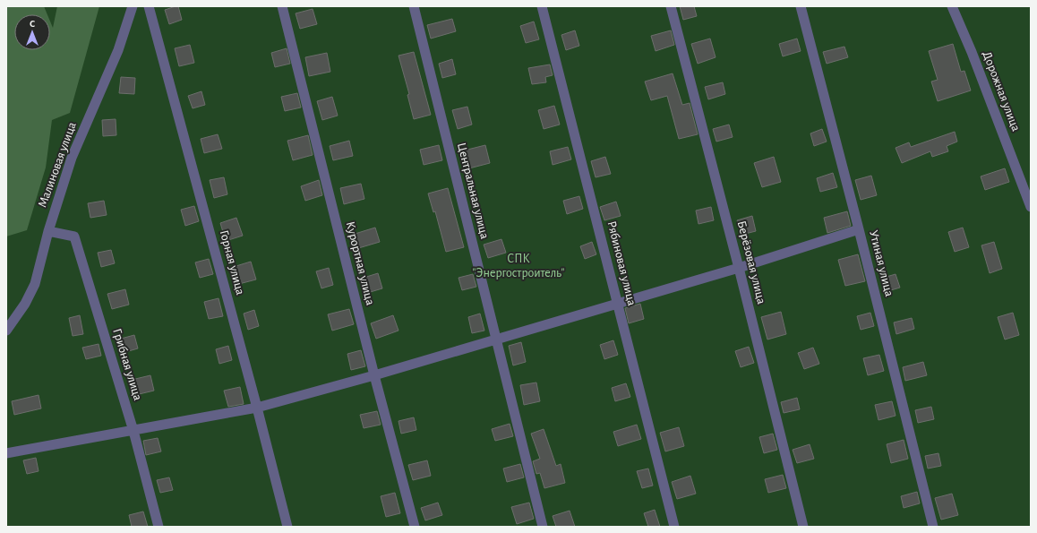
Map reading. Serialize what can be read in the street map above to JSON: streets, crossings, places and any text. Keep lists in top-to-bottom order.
{
  "streets": {
    "street": [
      "Дорожная улица",
      "Малиновая улица",
      "Центральная улица",
      "Горная улица",
      "Берёзовая улица",
      "Курортная улица",
      "Рябиновая улица",
      "Утиная улица",
      "Грибная улица"
    ]
  },
  "crossings": [
    ["Малиновая улица", "Грибная улица"]
  ],
  "parks": ["СПК \"Энергостроитель\""],
  "north": "top"
}
